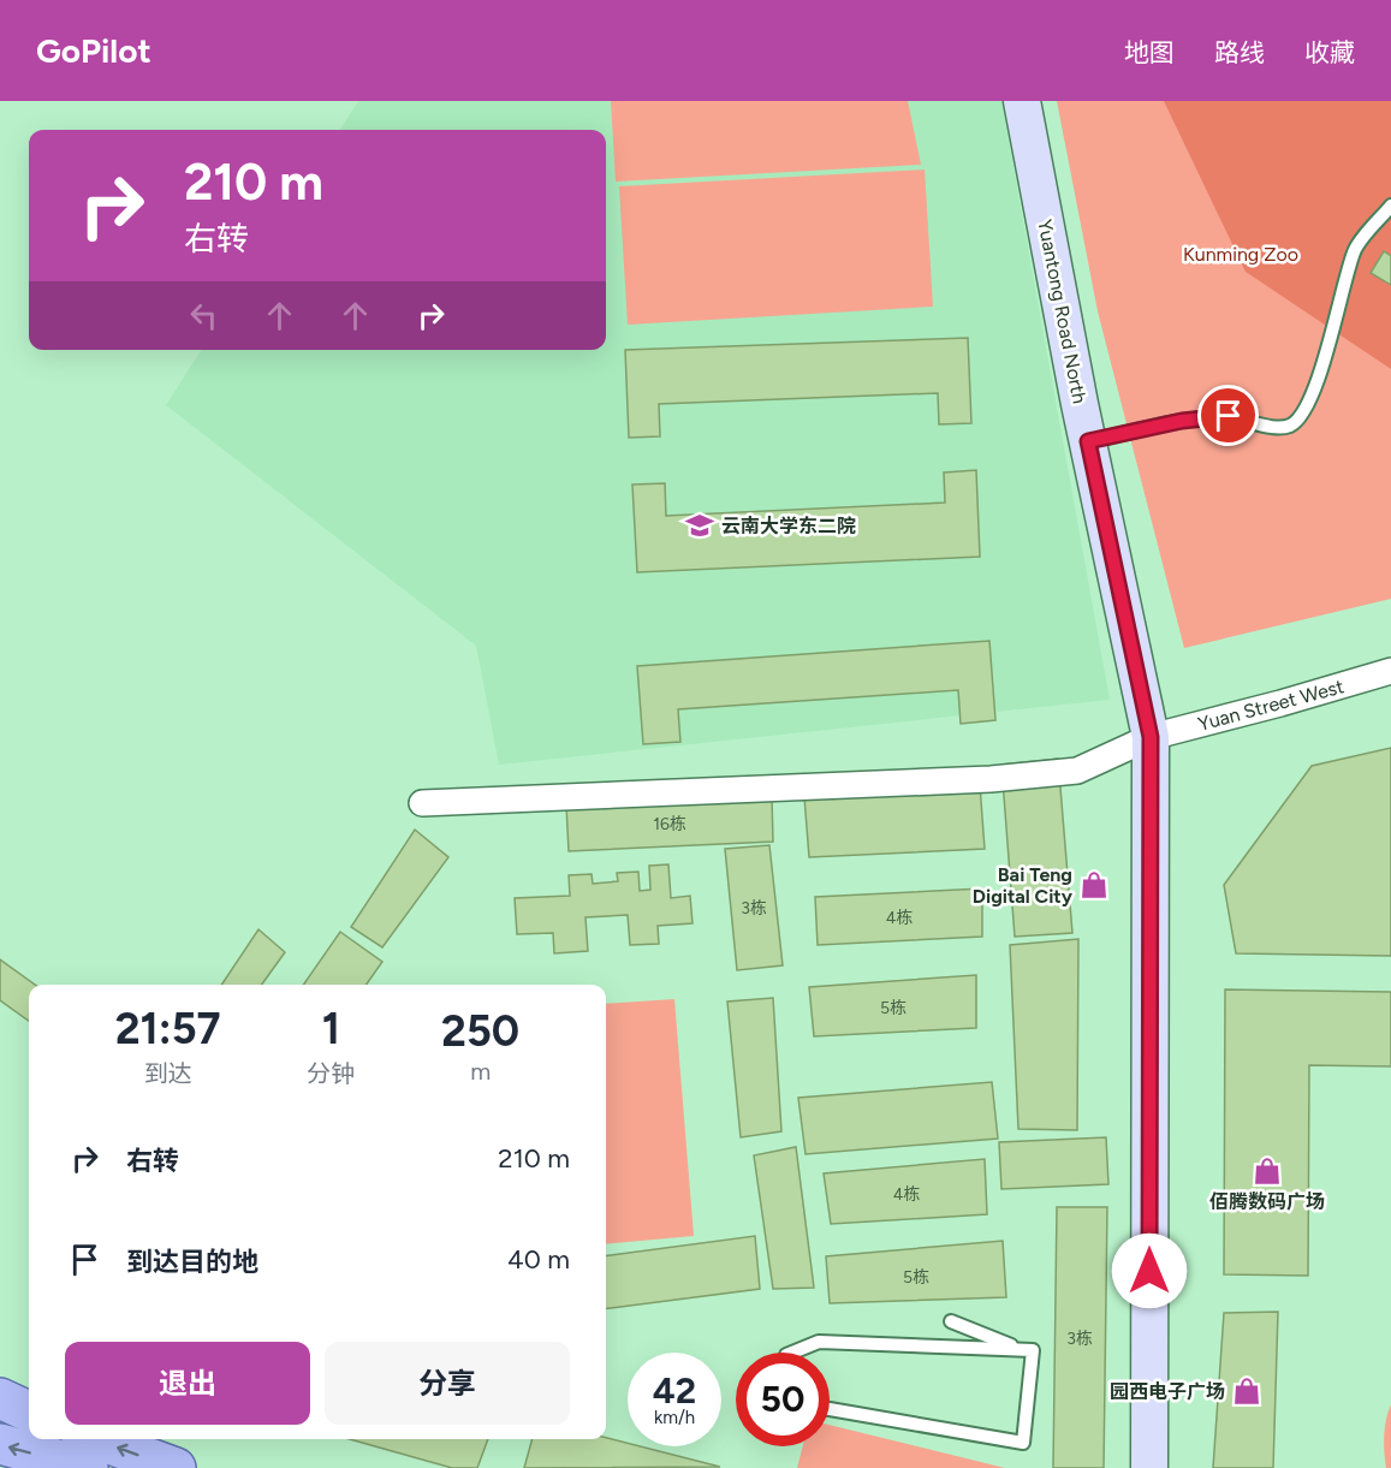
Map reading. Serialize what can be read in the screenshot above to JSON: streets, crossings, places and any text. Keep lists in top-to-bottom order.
{
  "streets": {
    "main road": ["Yuantong Road North"],
    "street": ["Yuan Street West"]
  },
  "crossings": [
    ["Yuantong Road North", "Yuan Street West"]
  ],
  "parks": ["Kunming Zoo"],
  "places": {
    "school or university": ["云南大学东二院"],
    "shop": ["Bai Teng Digital City", "佰腾数码广场", "园西电子广场"]
  },
  "house_numbers": [
    "16栋",
    "3栋",
    "4栋",
    "5栋",
    "4栋",
    "5栋",
    "3栋"
  ],
  "page": {
    "header": "GoPilot",
    "nav": ["地图", "路线", "收藏"],
    "turn": ["210 m", "右转"],
    "eta": [
      "21:57",
      "到达",
      "1",
      "分钟",
      "250",
      "m"
    ],
    "list": [
      {
        "name": "右转",
        "value": "210 m"
      },
      {
        "name": "到达目的地",
        "value": "40 m"
      }
    ],
    "buttons": ["退出", "分享"],
    "speed": "42 km/h",
    "limit": "50"
  }
}
